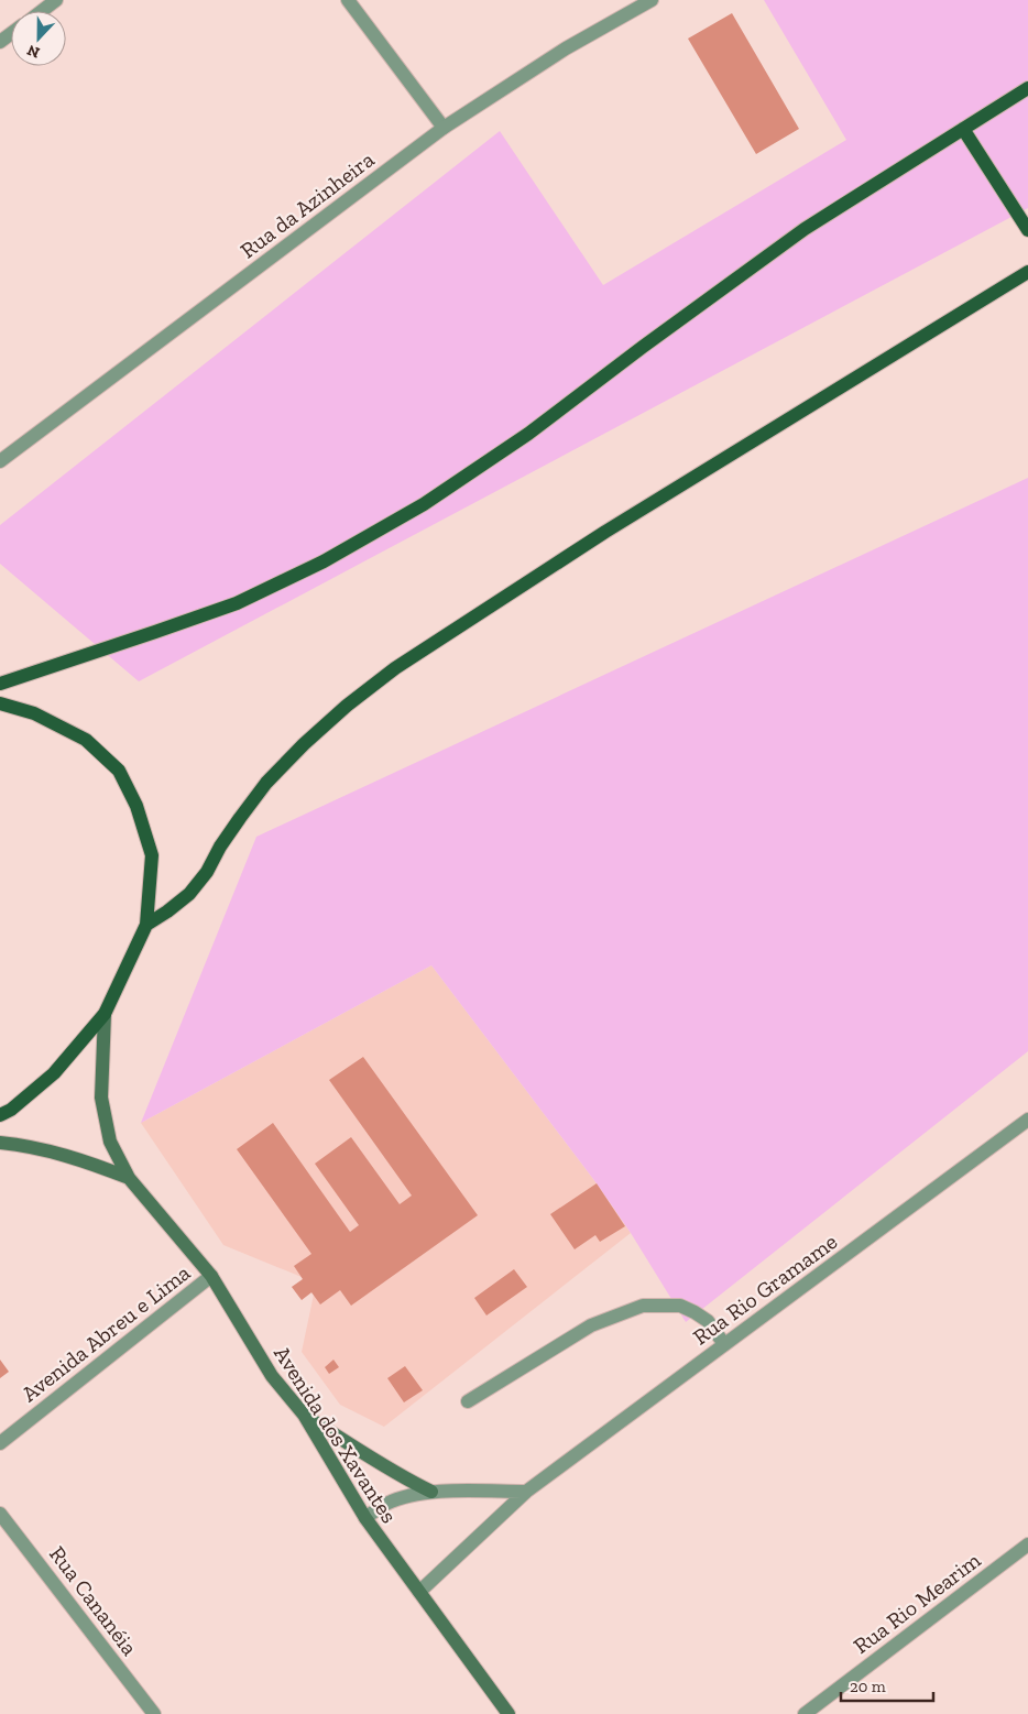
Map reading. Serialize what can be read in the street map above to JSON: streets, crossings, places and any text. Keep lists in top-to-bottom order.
{
  "streets": {
    "main road": ["Avenida dos Xavantes"],
    "street": [
      "Rua da Azinheira",
      "Rua Rio Gramame",
      "Avenida Abreu e Lima",
      "Rua Cananéia",
      "Rua Rio Mearim"
    ]
  },
  "crossings": [
    ["Rua Rio Gramame", "Avenida dos Xavantes"],
    ["Avenida Abreu e Lima", "Avenida dos Xavantes"]
  ],
  "scale_bar": "20 m",
  "north": "bottom"
}
